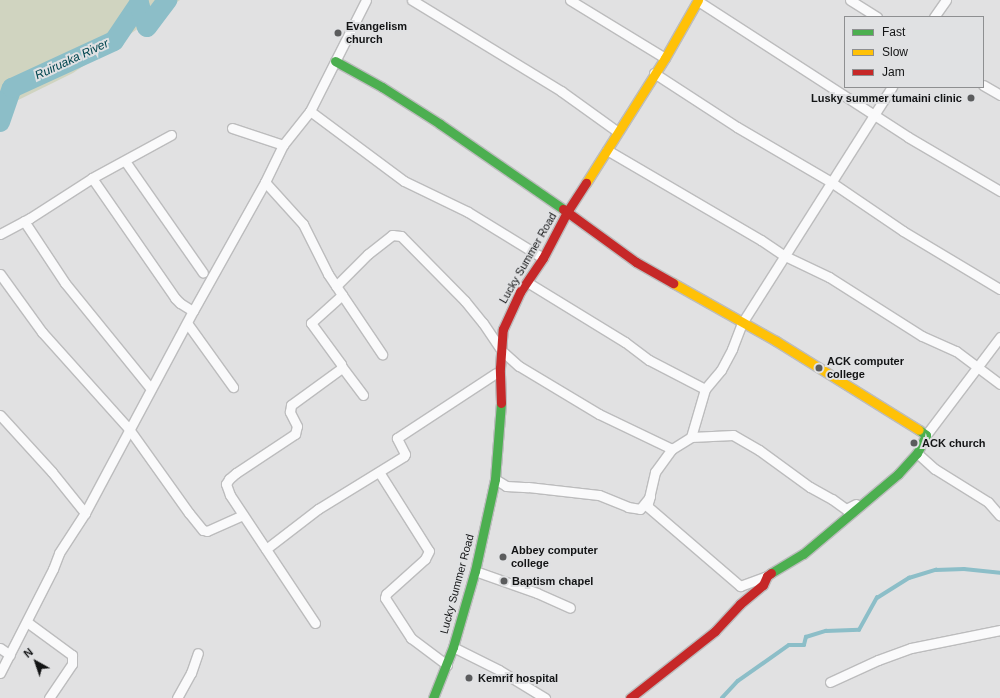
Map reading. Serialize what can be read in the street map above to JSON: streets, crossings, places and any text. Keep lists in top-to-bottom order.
{
  "streets": {
    "street": ["Lucky Summer Road"]
  },
  "water": ["Ruiruaka River"],
  "places": [
    "Evangelism church",
    "Lusky summer tumaini clinic",
    "ACK computer college",
    "ACK church",
    "Abbey computer college",
    "Baptism chapel",
    "Kemrif hospital"
  ],
  "legend": ["Fast", "Slow", "Jam"],
  "north": "top left"
}
